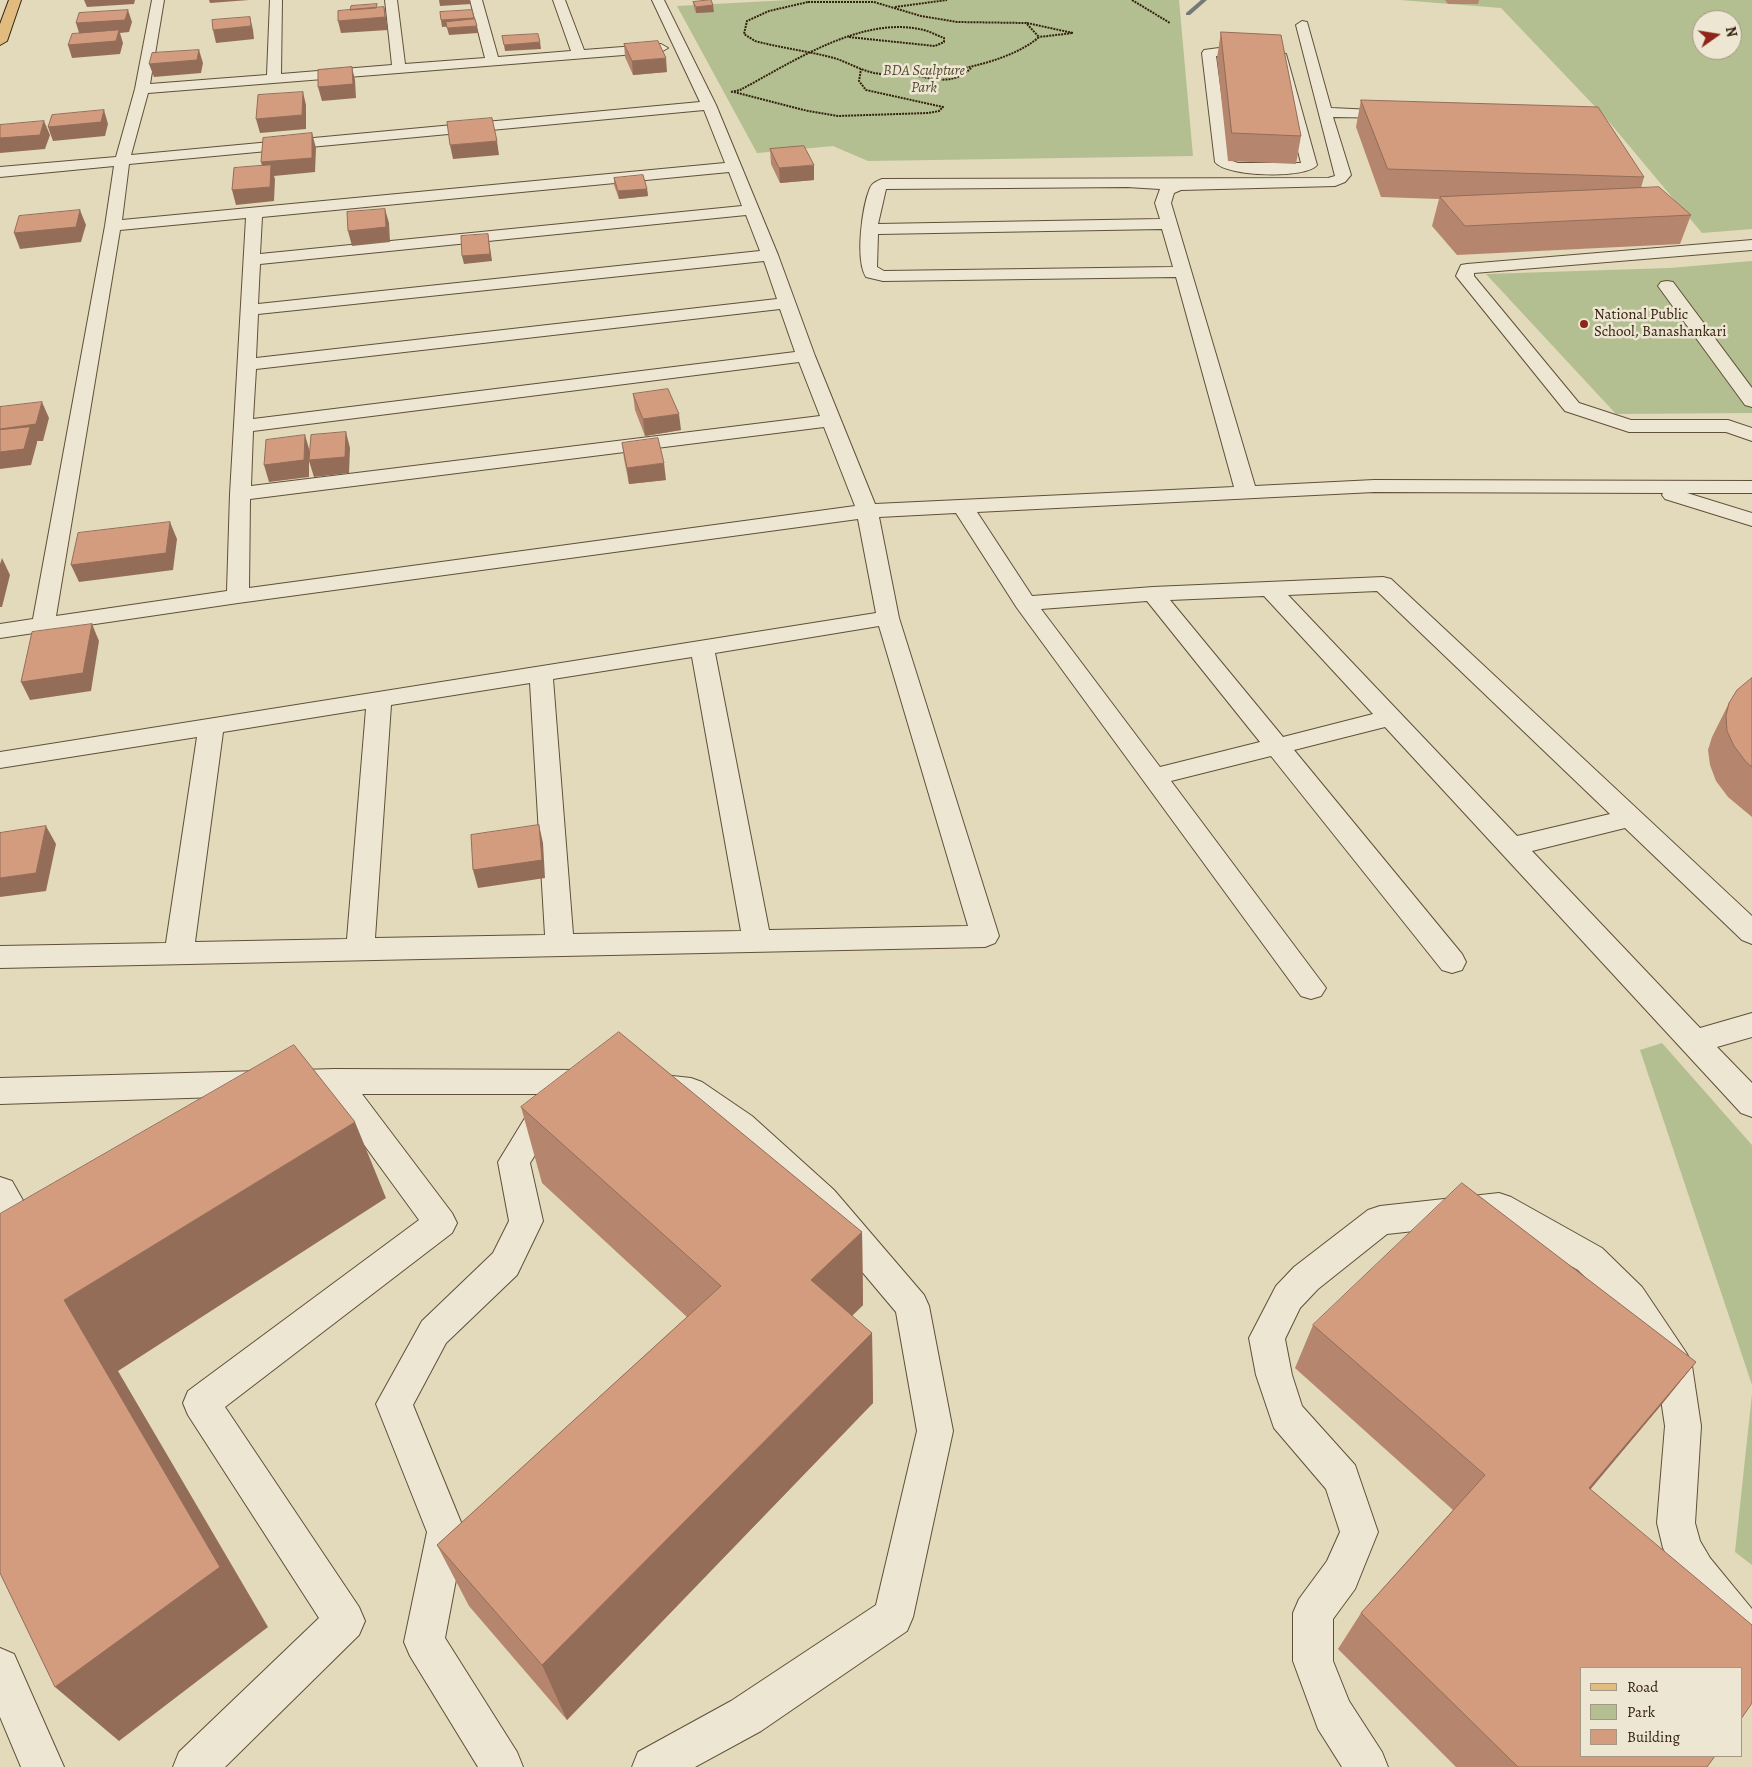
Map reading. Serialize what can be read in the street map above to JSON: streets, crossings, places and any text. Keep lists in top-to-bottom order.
{
  "parks": ["BDA Sculpture Park"],
  "places": ["National Public School, Banashankari"],
  "legend": ["Road", "Park", "Building"],
  "north": "right"
}
